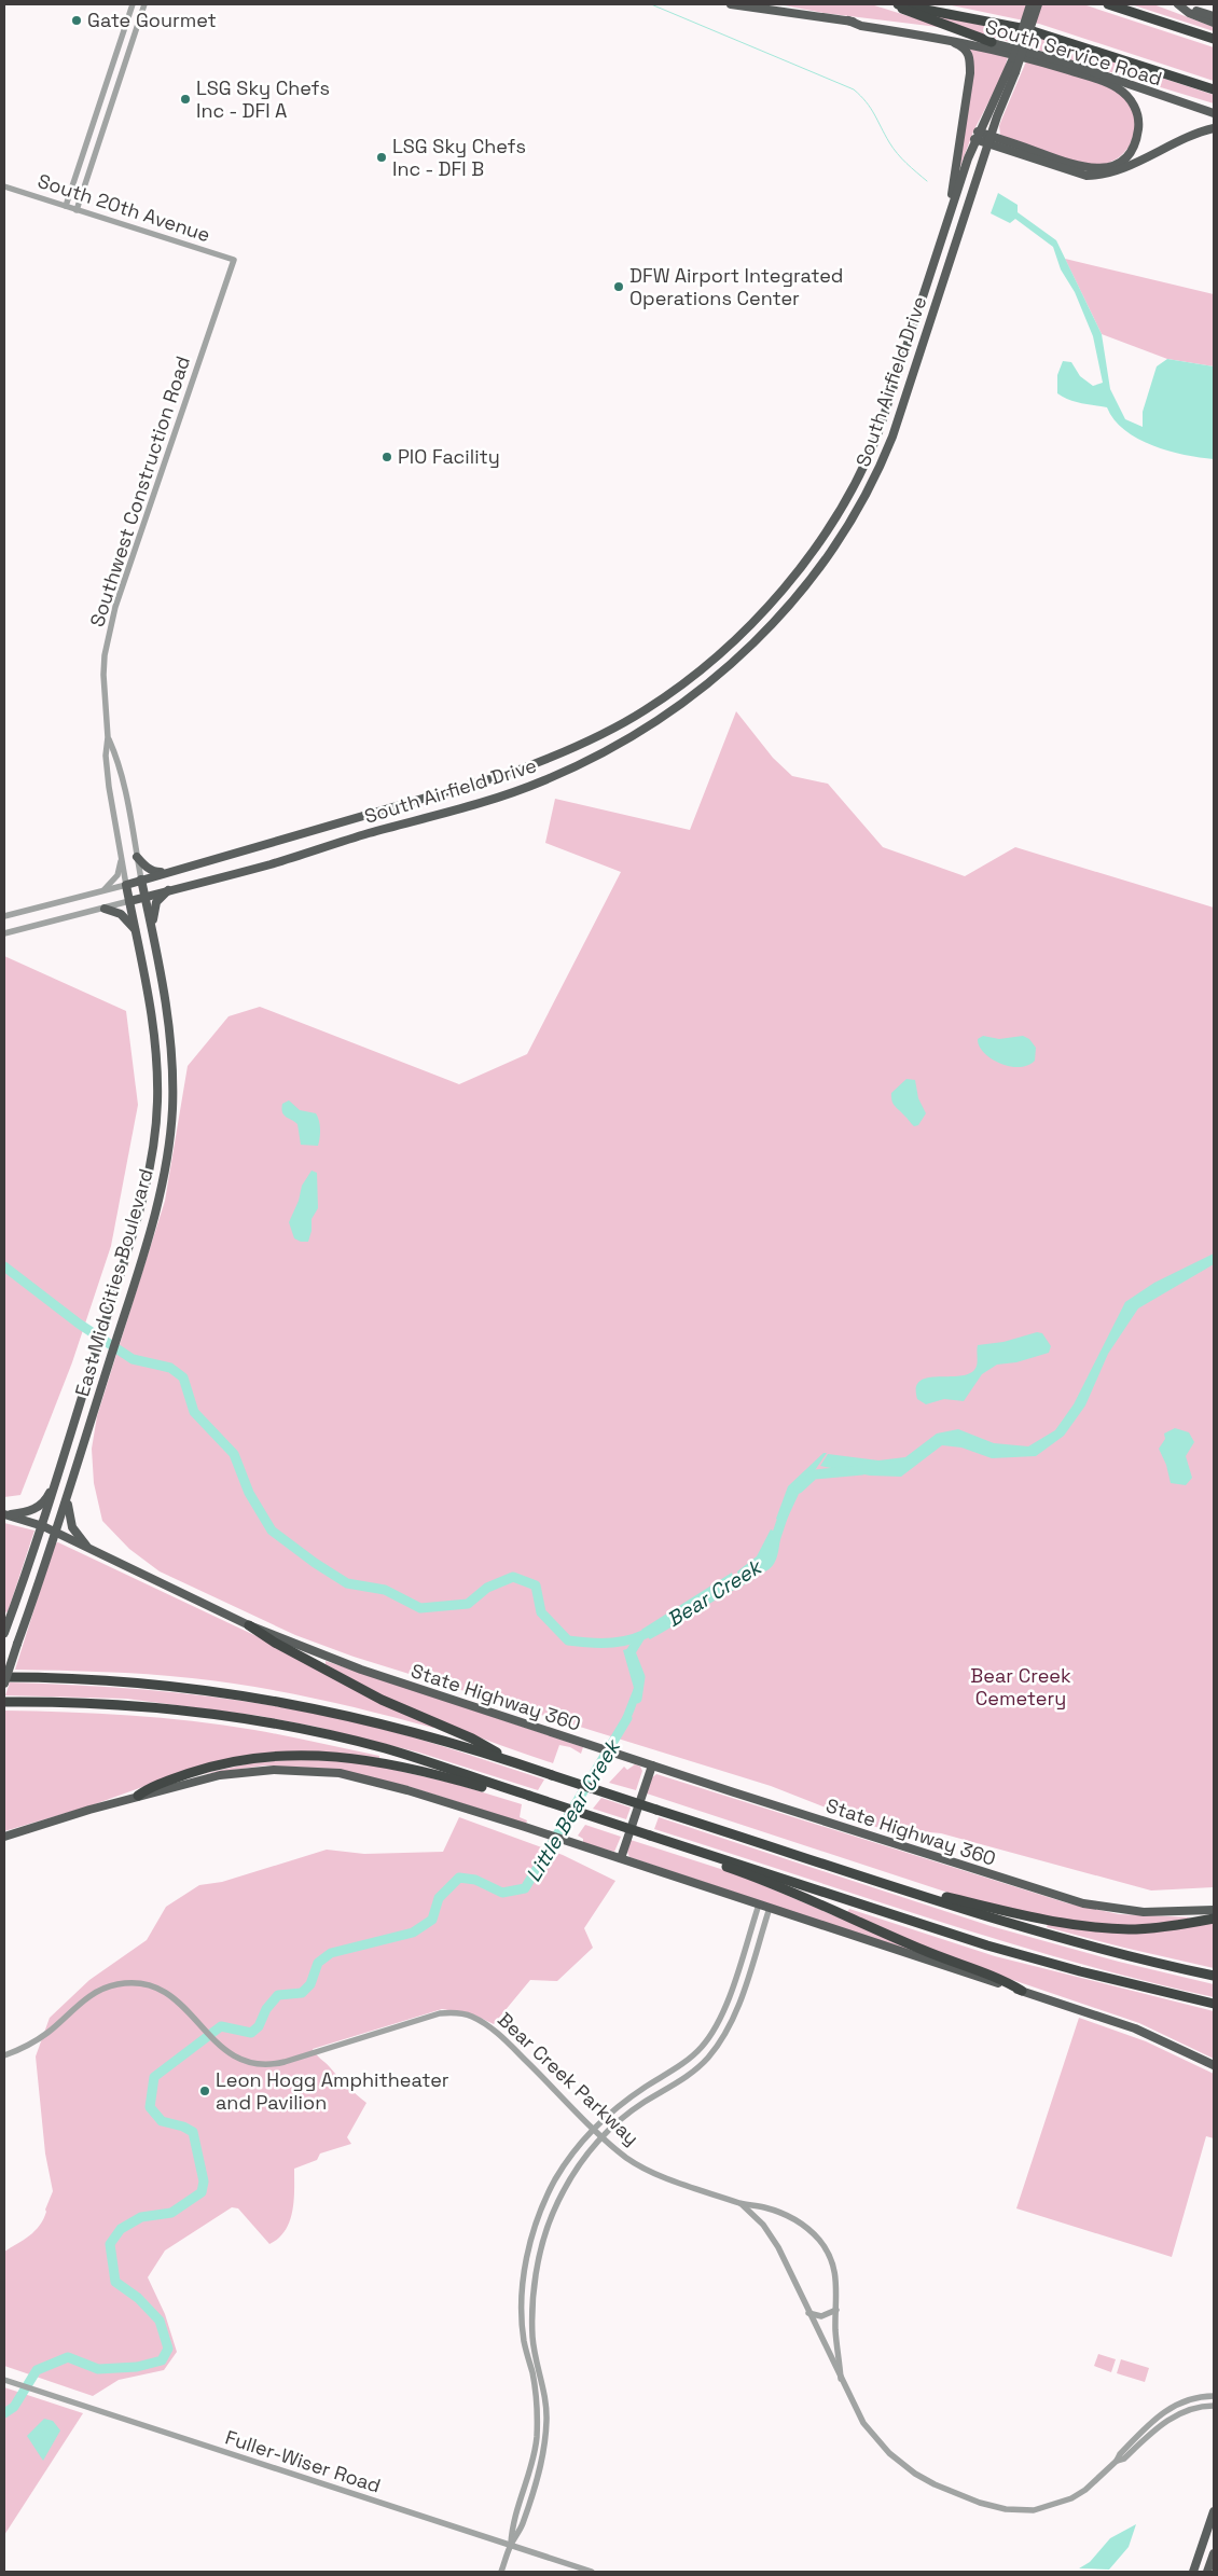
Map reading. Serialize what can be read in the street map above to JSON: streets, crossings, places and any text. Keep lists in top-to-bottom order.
{
  "streets": {
    "main road": [
      "South Service Road",
      "South Airfield Drive",
      "East Mid Cities Boulevard",
      "State Highway 360"
    ],
    "street": [
      "South 20th Avenue",
      "Southwest Construction Road",
      "Bear Creek Parkway",
      "Fuller-Wiser Road"
    ]
  },
  "crossings": [
    ["South 20th Avenue", "Southwest Construction Road"],
    ["South Airfield Drive", "Southwest Construction Road"],
    ["South Airfield Drive", "East Mid Cities Boulevard"],
    ["Southwest Construction Road", "East Mid Cities Boulevard"],
    ["East Mid Cities Boulevard", "State Highway 360"]
  ],
  "water": ["Bear Creek", "Little Bear Creek"],
  "parks": ["Bear Creek Cemetery"],
  "places": [
    "Gate Gourmet",
    "LSG Sky Chefs Inc - DFI A",
    "LSG Sky Chefs Inc - DFI B",
    "DFW Airport Integrated Operations Center",
    "PIO Facility",
    "Leon Hogg Amphitheater and Pavilion"
  ]
}
